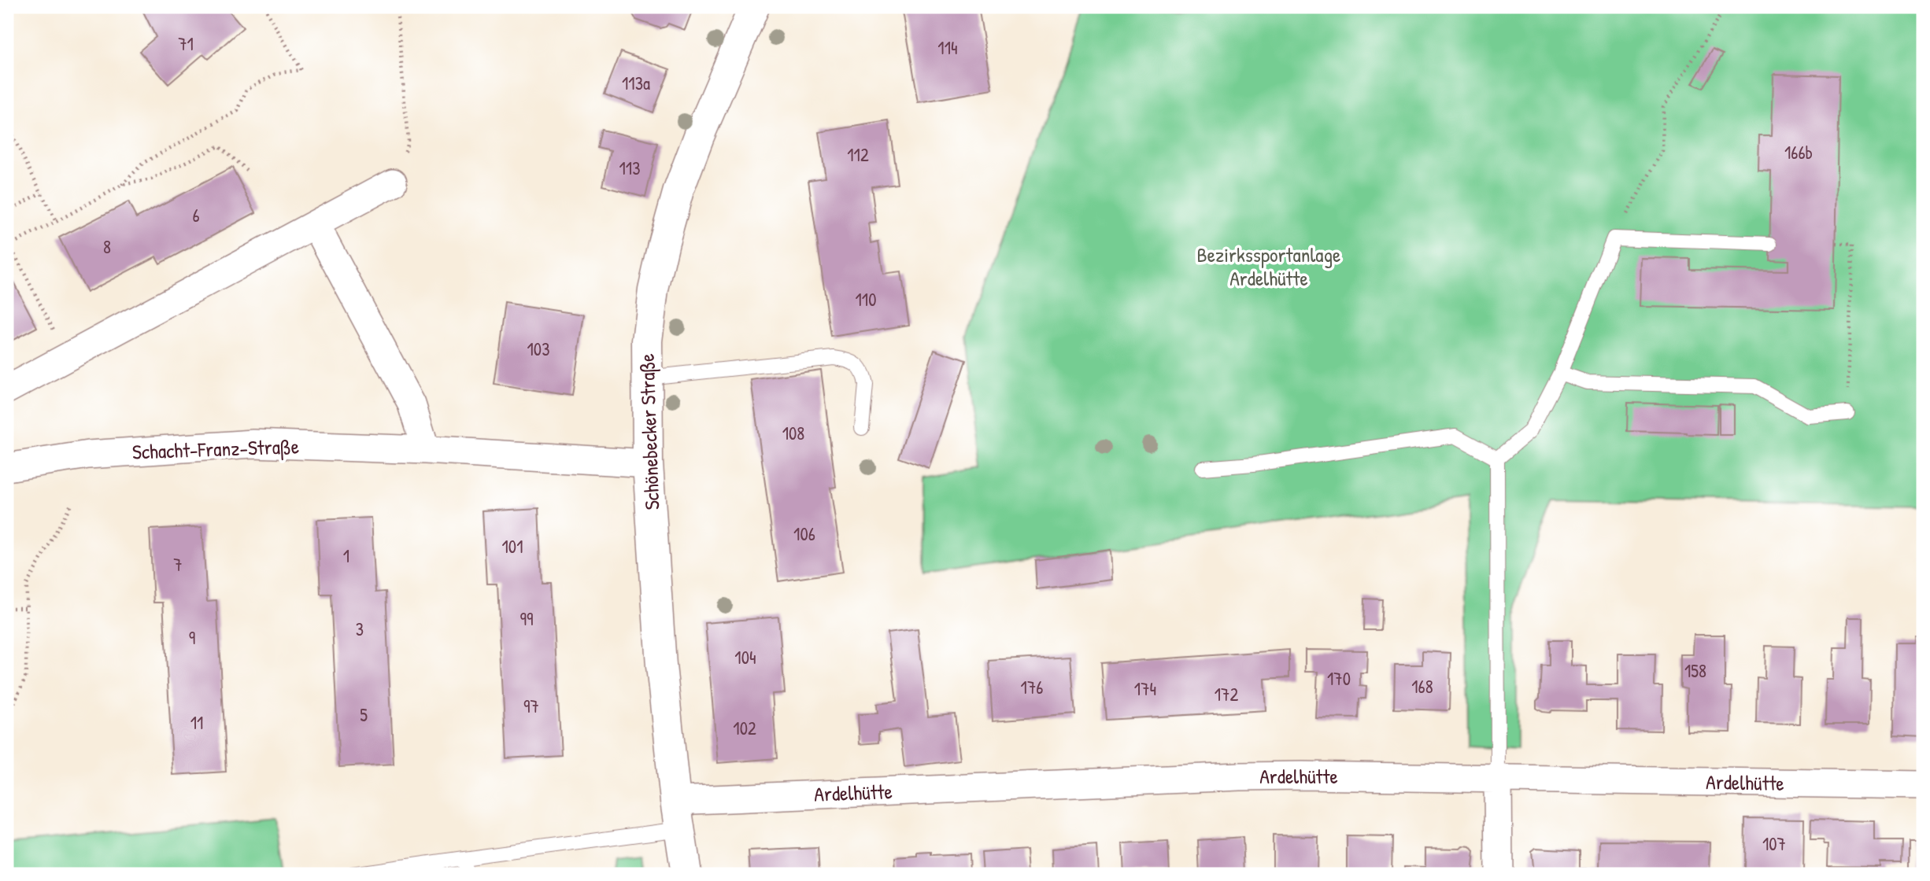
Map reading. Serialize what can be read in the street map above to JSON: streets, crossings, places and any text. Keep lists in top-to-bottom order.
{
  "streets": {
    "street": ["Schönebecker Straße", "Schacht-Franz-Straße", "Ardelhütte"]
  },
  "crossings": [
    ["Schönebecker Straße", "Schacht-Franz-Straße"],
    ["Schönebecker Straße", "Ardelhütte"]
  ],
  "parks": ["Bezirkssportanlage Ardelhütte"],
  "house_numbers": [
    "71",
    "114",
    "113a",
    "166b",
    "112",
    "113",
    "6",
    "8",
    "110",
    "103",
    "108",
    "106",
    "101",
    "1",
    "7",
    "99",
    "3",
    "9",
    "104",
    "158",
    "170",
    "168",
    "176",
    "174",
    "172",
    "97",
    "5",
    "11",
    "102",
    "107"
  ]
}
